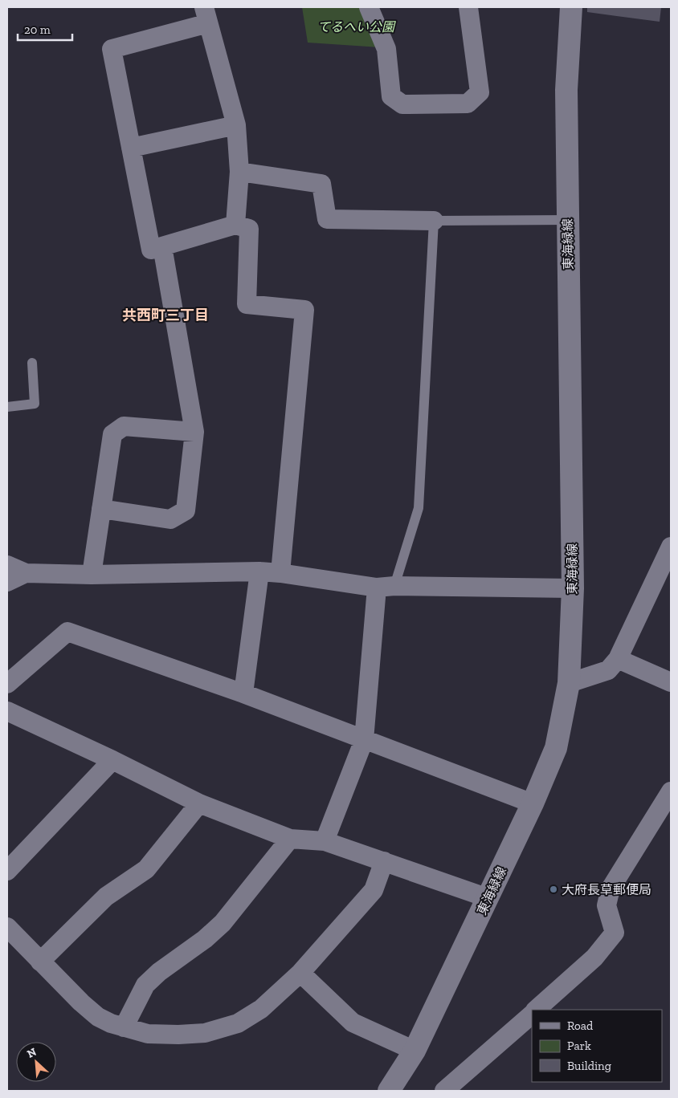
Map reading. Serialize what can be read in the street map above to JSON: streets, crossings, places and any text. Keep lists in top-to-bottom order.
{
  "streets": {
    "main road": ["東海緑線"]
  },
  "districts": ["共西町三丁目"],
  "parks": ["てるへい公園"],
  "places": ["大府長草郵便局"],
  "legend": ["Road", "Park", "Building"],
  "scale_bar": "20 m",
  "north": "top left"
}
